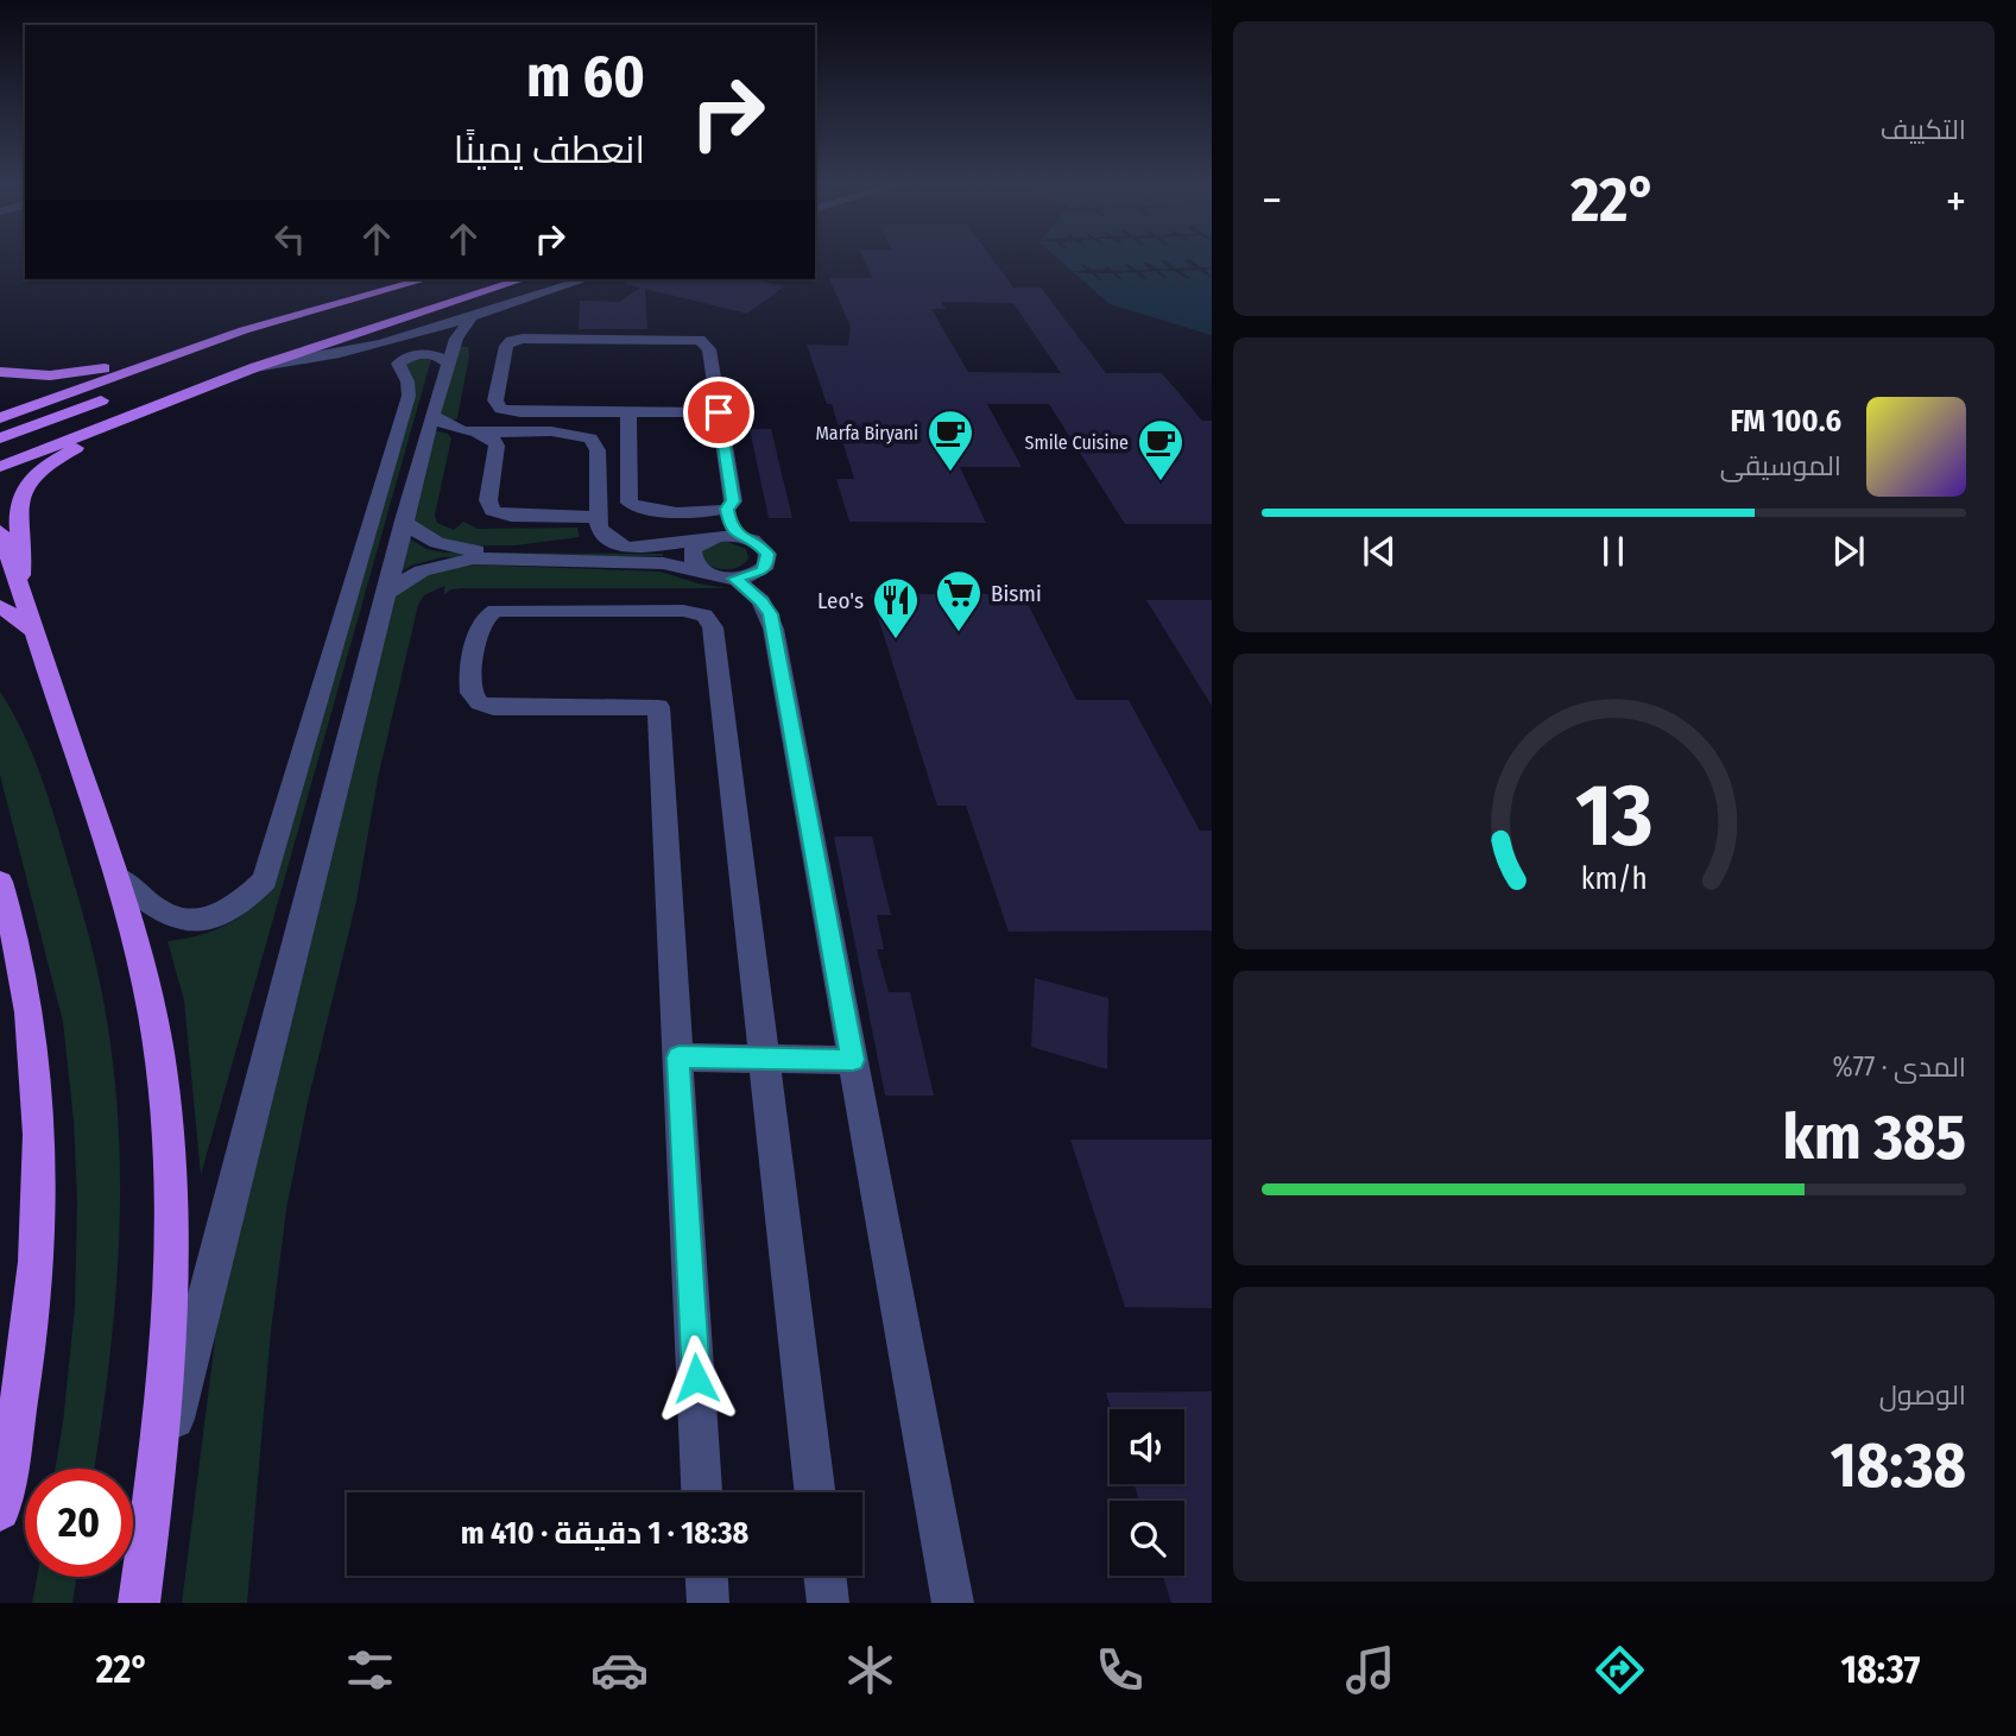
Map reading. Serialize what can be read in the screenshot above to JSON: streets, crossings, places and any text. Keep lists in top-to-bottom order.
{
  "places": {
    "cafe": ["Marfa Biryani", "Smile Cuisine"],
    "supermarket": ["Bismi"],
    "restaurant": ["Leo's"]
  },
  "page": {
    "tile": [
      "التكييف",
      ["المدى · 77%", "385 km"],
      ["الوصول", "18:38"]
    ],
    "turn": ["60 m", "انعطف يمينًا"],
    "heat": ["−", "22°", "+"],
    "song": ["100.6 FM", "الموسيقى"],
    "limit": "20",
    "trip": "18:38 · 1 دقيقة · 410 m",
    "tabs": ["18:37", "22°"],
    "gauge": ["13", "km/h"]
  }
}
